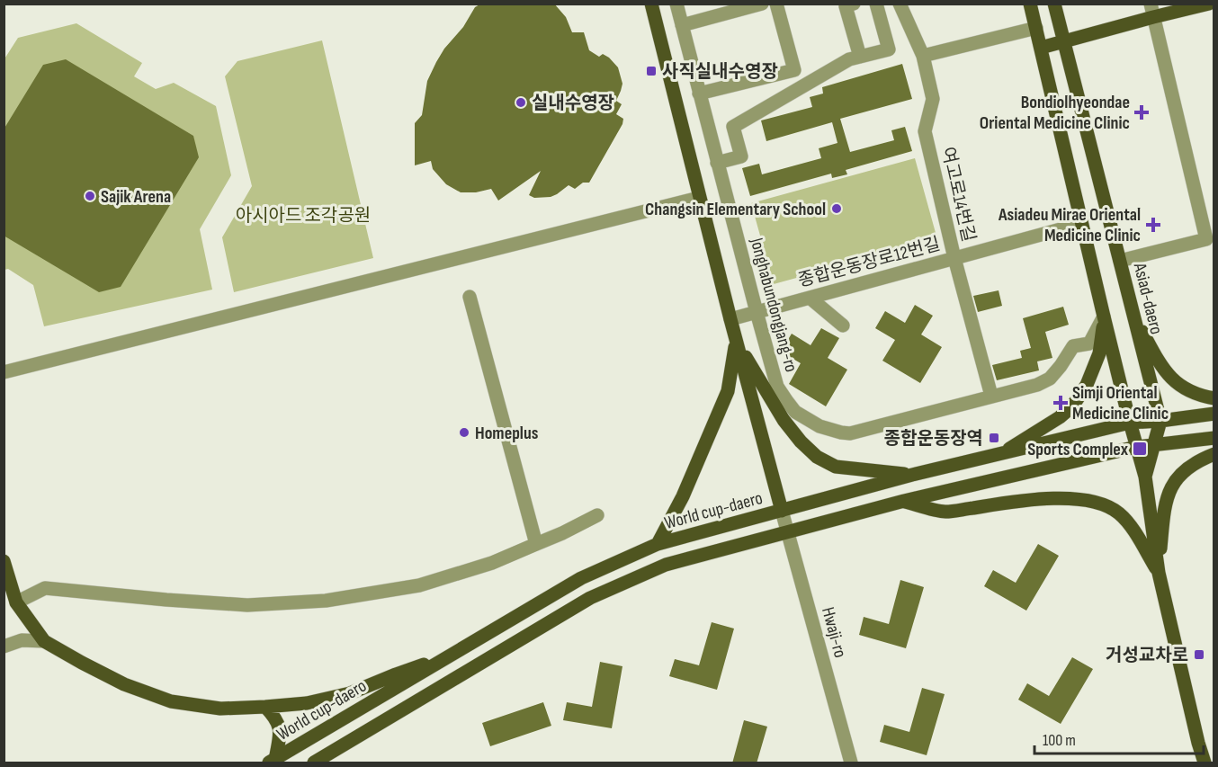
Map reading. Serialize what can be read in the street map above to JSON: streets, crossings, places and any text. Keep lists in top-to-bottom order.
{
  "streets": {
    "main road": ["Asiad-daero", "World cup-daero"],
    "street": [
      "여고로14번길",
      "종합운동장로12번길",
      "Jonghabundongjang-ro",
      "Hwaji-ro"
    ]
  },
  "crossings": [
    ["여고로14번길", "종합운동장로12번길"],
    ["여고로14번길", "Jonghabundongjang-ro"],
    ["종합운동장로12번길", "Jonghabundongjang-ro"],
    ["Asiad-daero", "World cup-daero"],
    ["World cup-daero", "Hwaji-ro"]
  ],
  "parks": ["아시아드 조각공원"],
  "places": {
    "transit": [
      "사직실내수영장",
      "종합운동장역",
      "Sports Complex",
      "거성교차로"
    ],
    "other": [
      "실내수영장",
      "Sajik Arena",
      "Changsin Elementary School",
      "Homeplus"
    ],
    "health": ["Bondiolhyeondae Oriental Medicine Clinic", "Asiadeu Mirae Oriental Medicine Clinic", "Simji Oriental Medicine Clinic"]
  },
  "scale_bar": "100 m"
}
